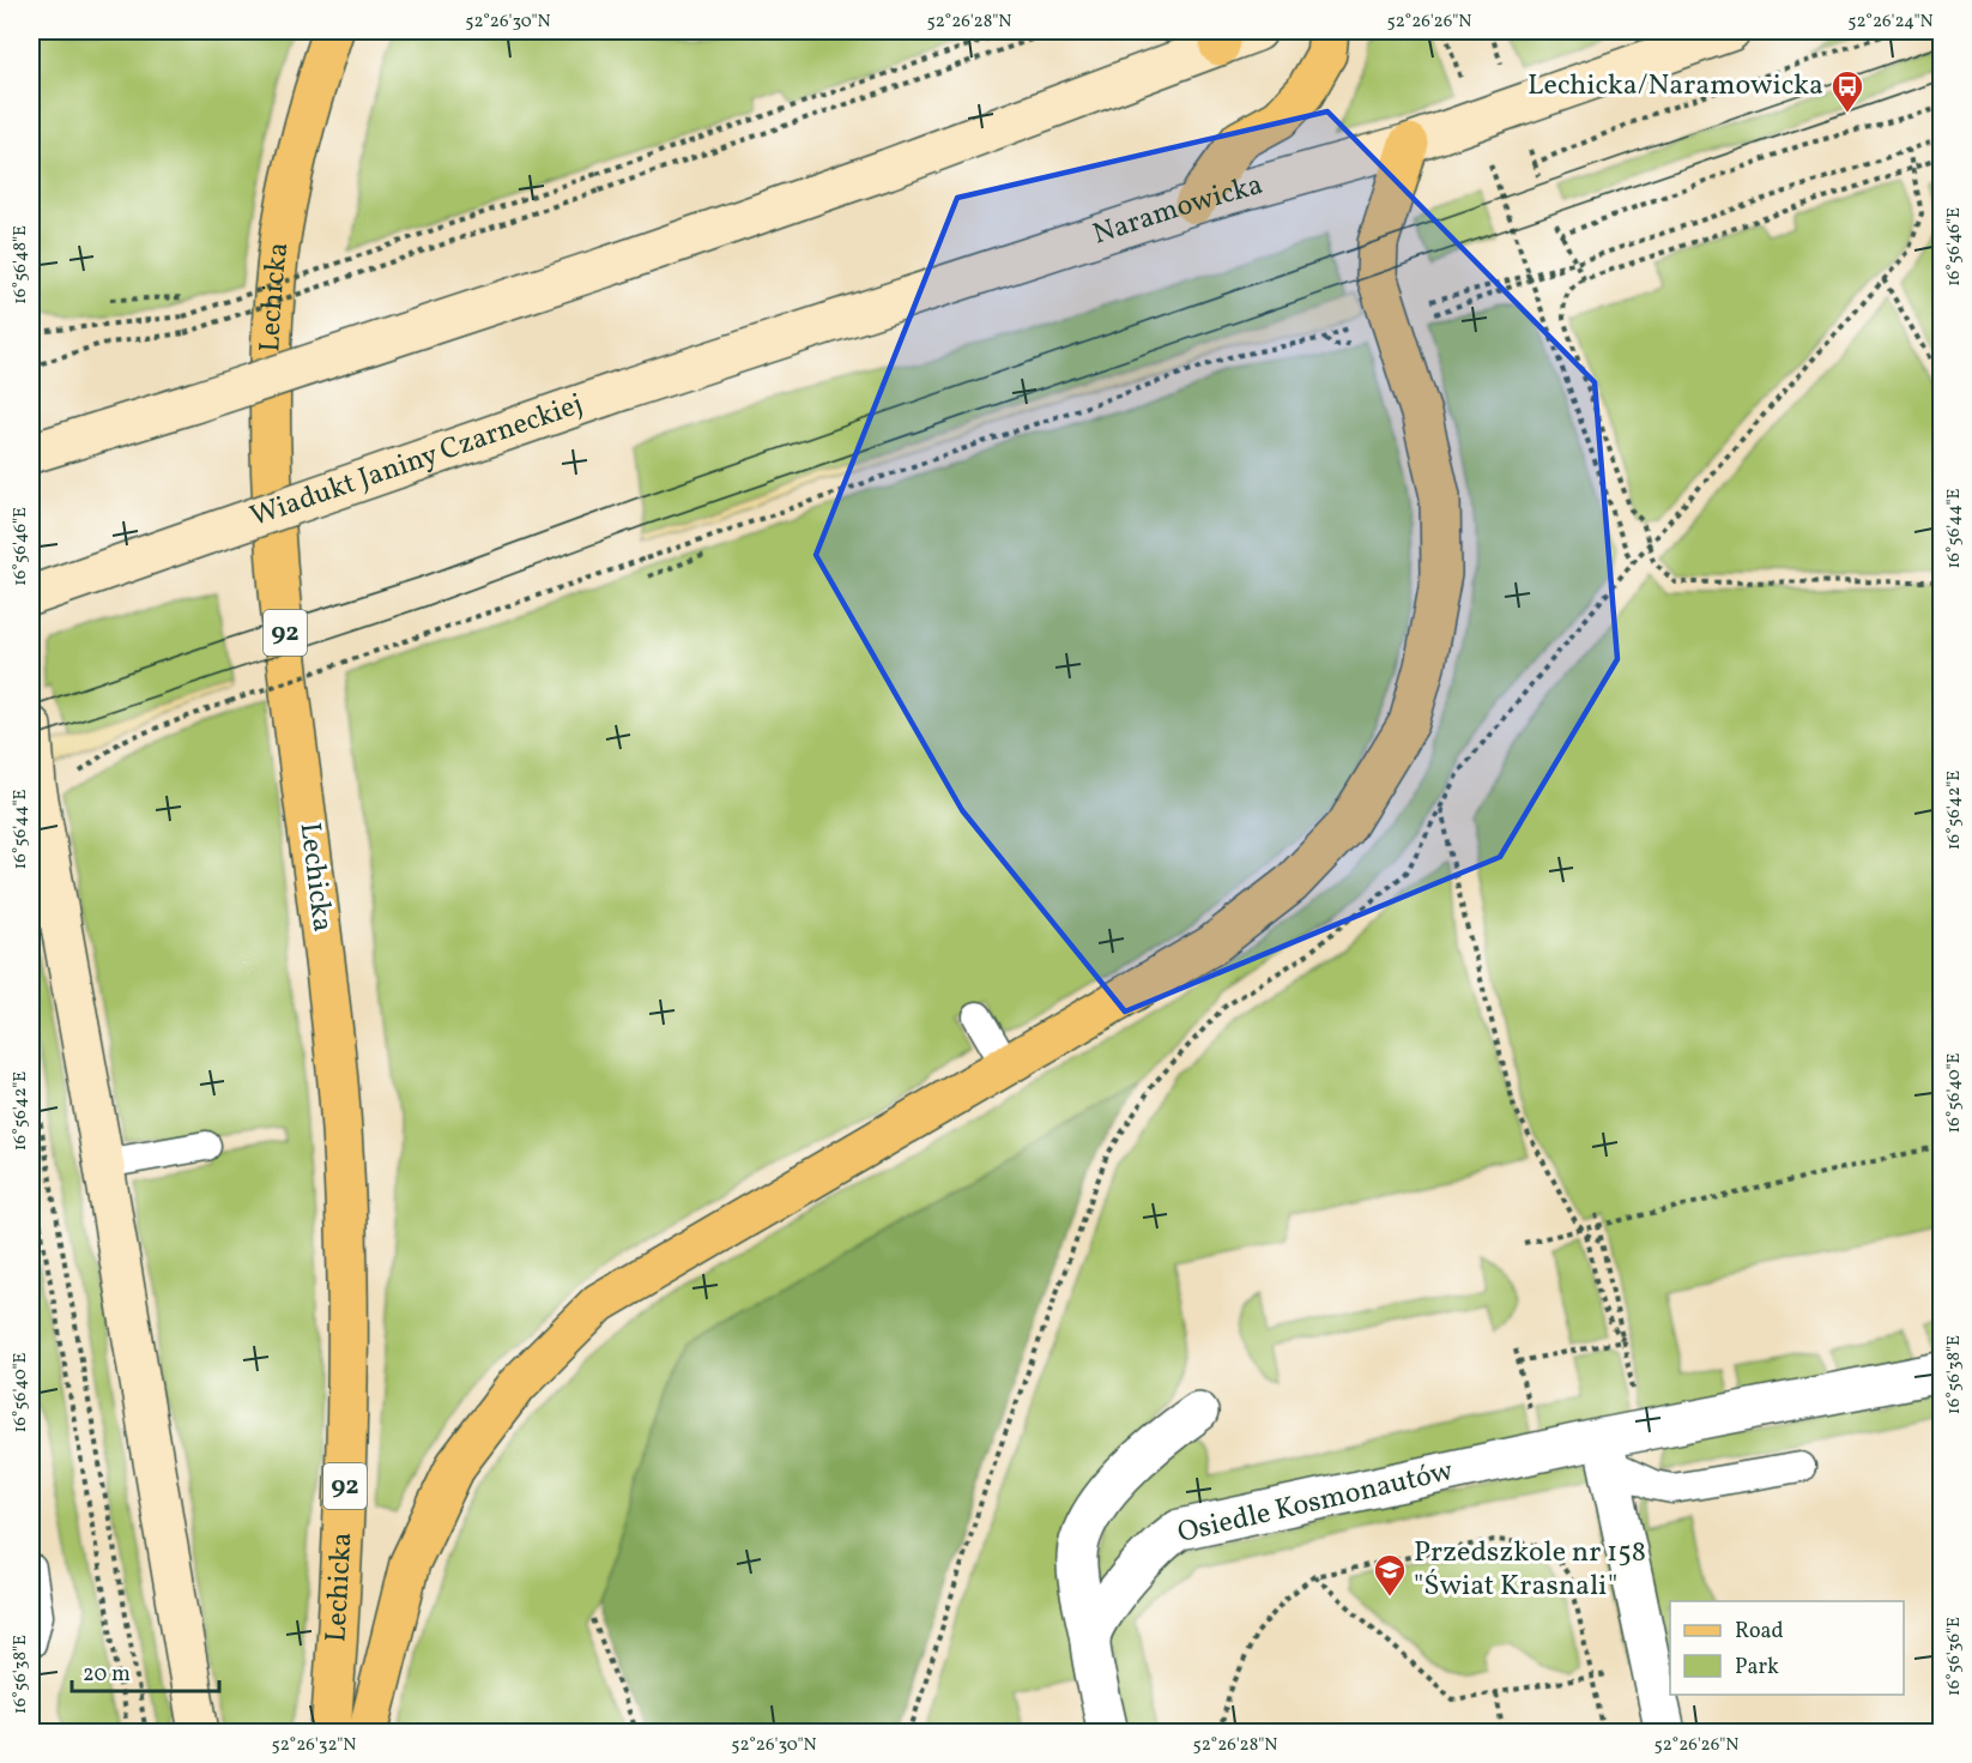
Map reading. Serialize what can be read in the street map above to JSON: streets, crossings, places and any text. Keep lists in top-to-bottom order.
{
  "streets": {
    "main road": ["Lechicka", "92"],
    "street": ["Naramowicka", "Wiadukt Janiny Czarneckiej", "Osiedle Kosmonautów"]
  },
  "crossings": [
    ["Naramowicka", "Wiadukt Janiny Czarneckiej"]
  ],
  "places": {
    "bus stop": ["Lechicka/Naramowicka"],
    "school or university": ["Przedszkole nr 158 \"Świat Krasnali\""]
  },
  "legend": ["Road", "Park"],
  "scale_bar": "20 m",
  "coordinates": [
    "52°26'30\"N",
    "52°26'28\"N",
    "52°26'26\"N",
    "52°26'24\"N",
    "16°56'46\"E",
    "16°56'48\"E",
    "16°56'44\"E",
    "16°56'42\"E",
    "16°56'40\"E",
    "16°56'38\"E",
    "16°56'36\"E",
    "52°26'32\"N"
  ]
}
